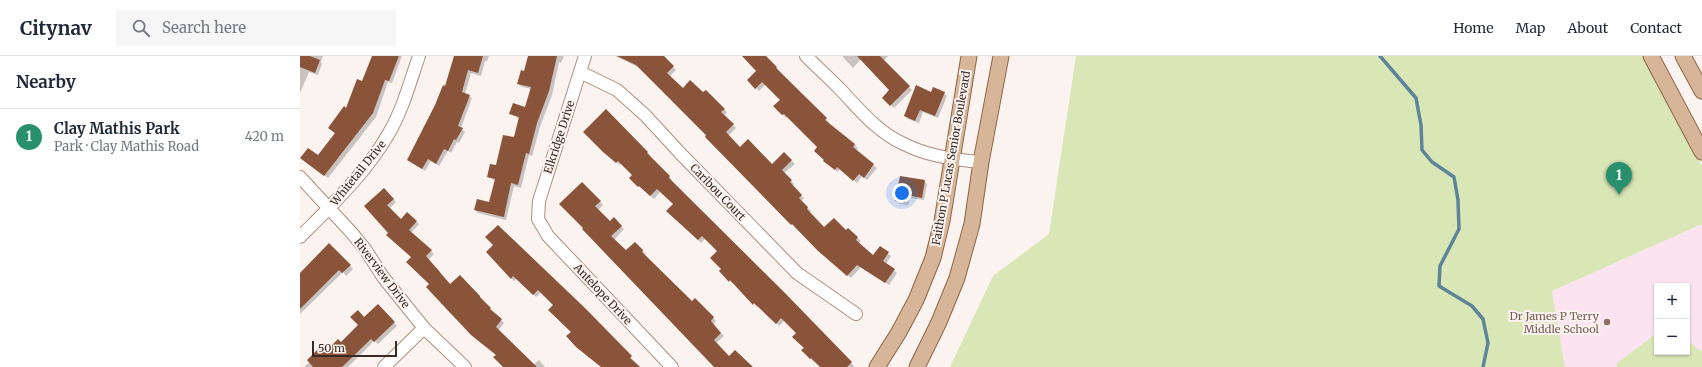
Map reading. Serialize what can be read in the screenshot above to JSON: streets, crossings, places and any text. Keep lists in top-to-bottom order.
{
  "streets": {
    "main road": ["Faithon P Lucas Senior Boulevard"],
    "street": [
      "Elkridge Drive",
      "Whitetail Drive",
      "Caribou Court",
      "Riverview Drive",
      "Antelope Drive"
    ]
  },
  "crossings": [
    ["Elkridge Drive", "Caribou Court"],
    ["Elkridge Drive", "Antelope Drive"],
    ["Whitetail Drive", "Riverview Drive"]
  ],
  "places": ["Dr James P Terry Middle School"],
  "scale_bar": "50 m",
  "page": {
    "header": "Citynav",
    "search": "Search here",
    "nav": [
      "Home",
      "Map",
      "About",
      "Contact"
    ],
    "heading": "Nearby",
    "list": [
      {
        "mark": "1",
        "name": "Clay Mathis Park",
        "note": "Park · Clay Mathis Road",
        "value": "420 m"
      }
    ],
    "pins": "1",
    "map_buttons": ["+", "−"],
    "scale": "50 m"
  }
}
